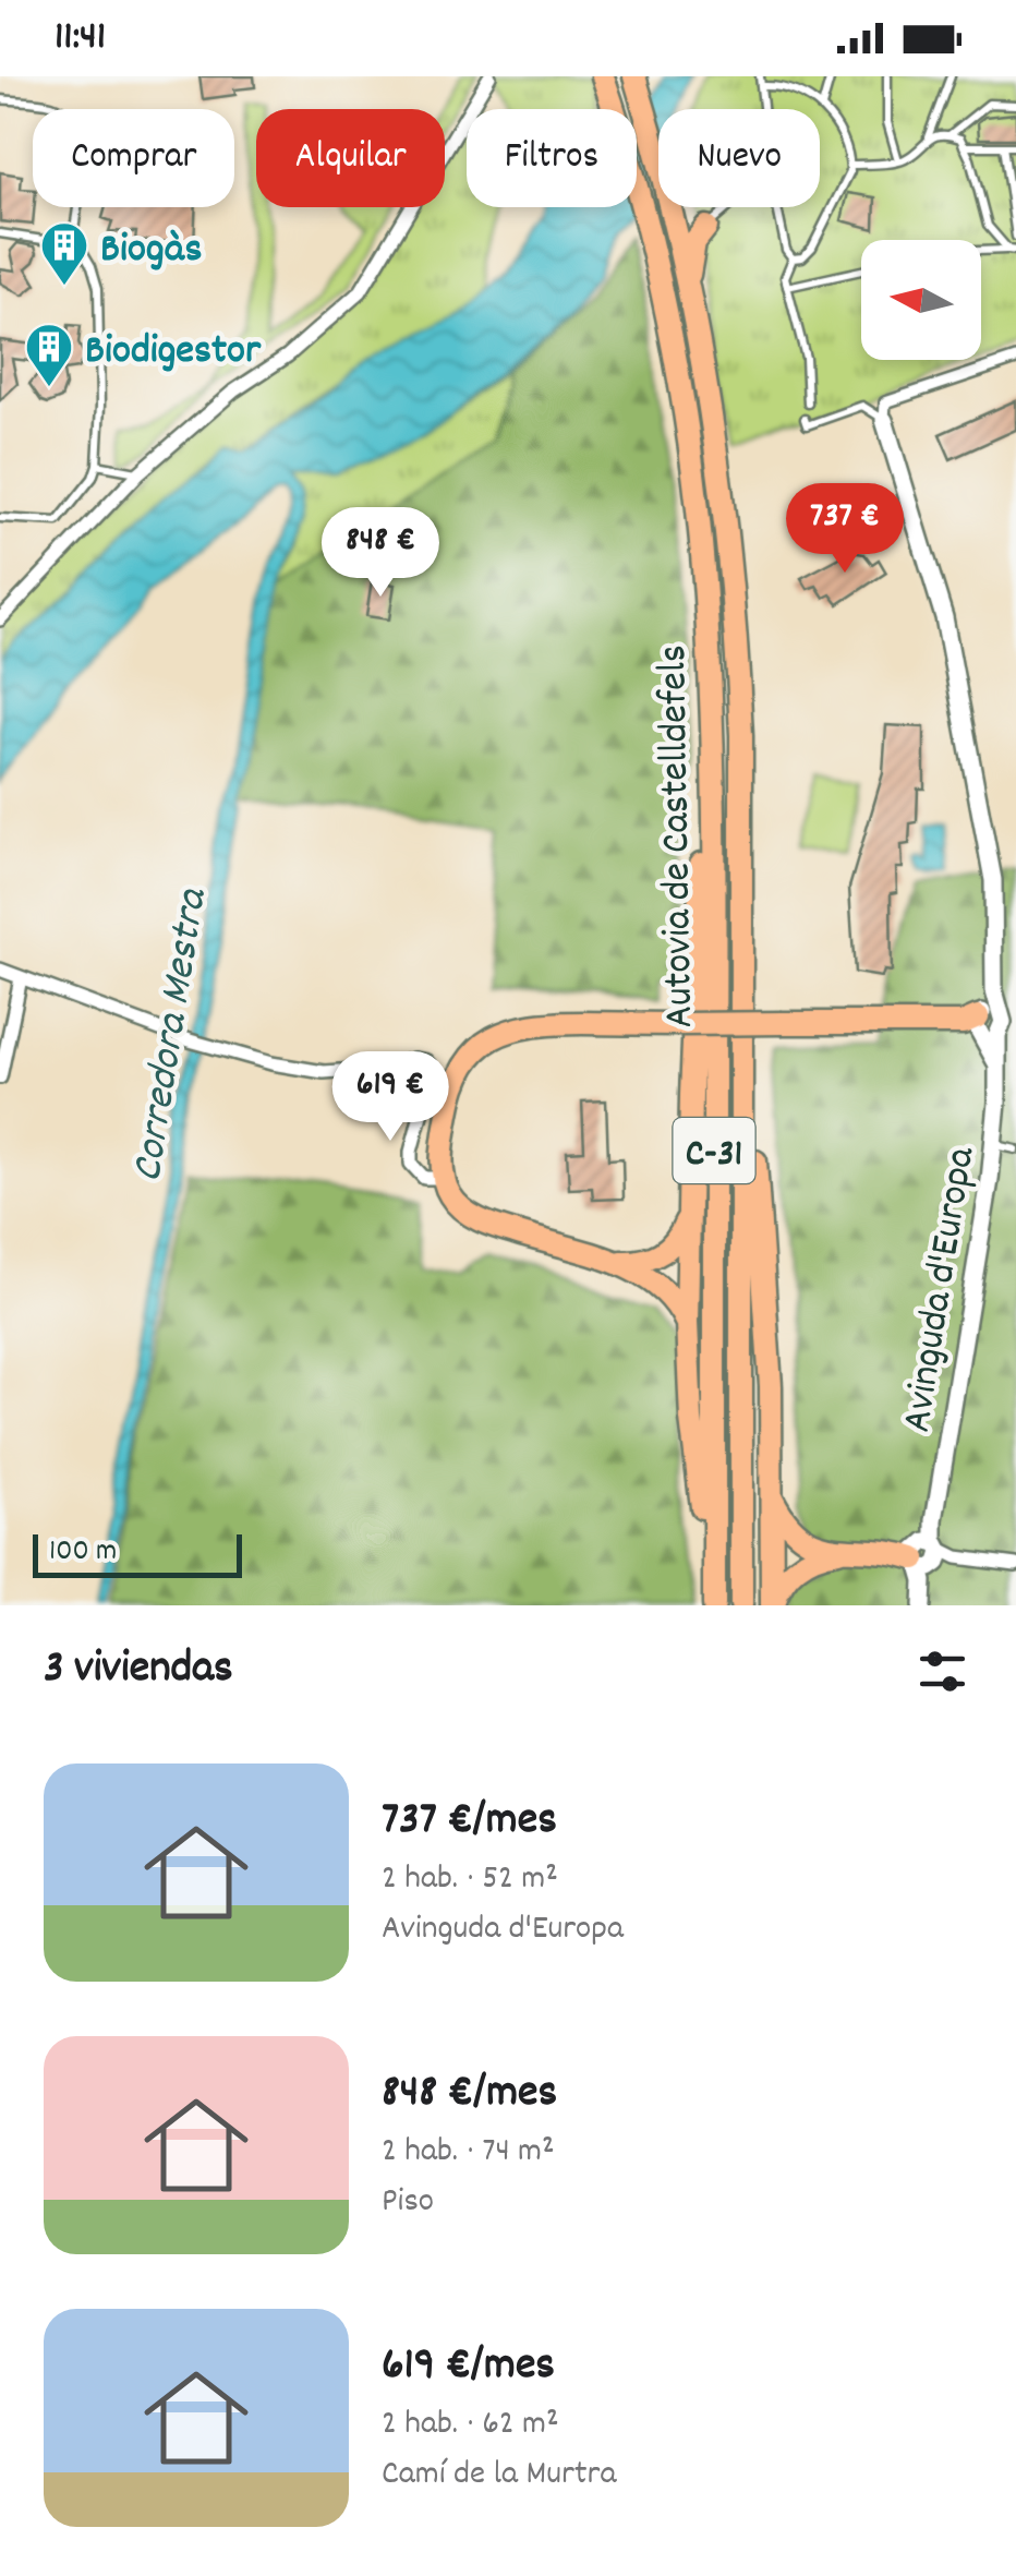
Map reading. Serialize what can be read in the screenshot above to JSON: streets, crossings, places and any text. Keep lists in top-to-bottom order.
{
  "streets": {
    "highway": ["Autovia de Castelldefels", "C-31"],
    "street": ["Avinguda d'Europa"]
  },
  "water": ["Corredora Mestra"],
  "places": {
    "building": ["Biogàs", "Biodigestor"]
  },
  "scale_bar": "100 m",
  "north": "left",
  "page": {
    "status": "11:41",
    "chip": [
      "Comprar",
      "Alquilar",
      "Filtros",
      "Nuevo"
    ],
    "price": ["737 €", "848 €", "619 €"],
    "scale": "100 m",
    "heading": "3 viviendas",
    "list": [
      {
        "name": "737 €/mes",
        "note": "2 hab. · 52 m² · Avinguda d'Europa"
      },
      {
        "name": "848 €/mes",
        "note": "2 hab. · 74 m² · Piso"
      },
      {
        "name": "619 €/mes",
        "note": "2 hab. · 62 m² · Camí de la Murtra"
      }
    ]
  }
}
